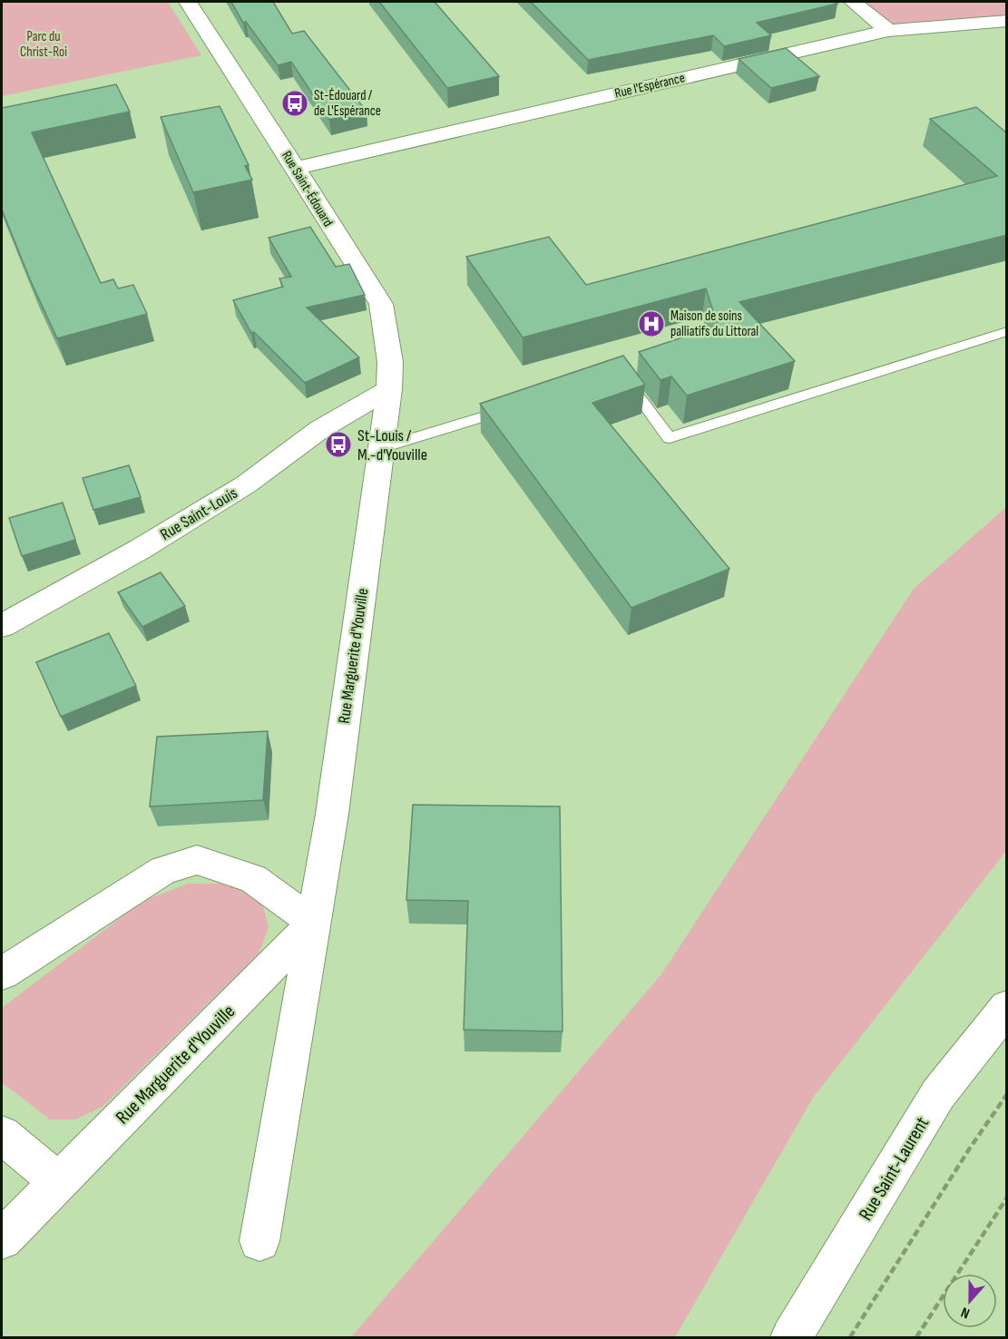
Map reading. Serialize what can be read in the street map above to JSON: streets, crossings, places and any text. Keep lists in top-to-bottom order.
{
  "streets": {
    "street": [
      "Rue l'Espérance",
      "Rue Saint-Édouard",
      "Rue Saint-Louis",
      "Rue Marguerite d'Youville",
      "Rue Saint-Laurent"
    ]
  },
  "crossings": [
    ["Rue l'Espérance", "Rue Saint-Édouard"],
    ["Rue Saint-Édouard", "Rue Saint-Louis"],
    ["Rue Saint-Édouard", "Rue Marguerite d'Youville"],
    ["Rue Saint-Louis", "Rue Marguerite d'Youville"]
  ],
  "parks": ["Parc du Christ-Roi"],
  "places": {
    "bus stop": ["St-Édouard / de L'Espérance", "St-Louis / M.-d'Youville"],
    "hospital": ["Maison de soins palliatifs du Littoral"]
  },
  "north": "bottom"
}
